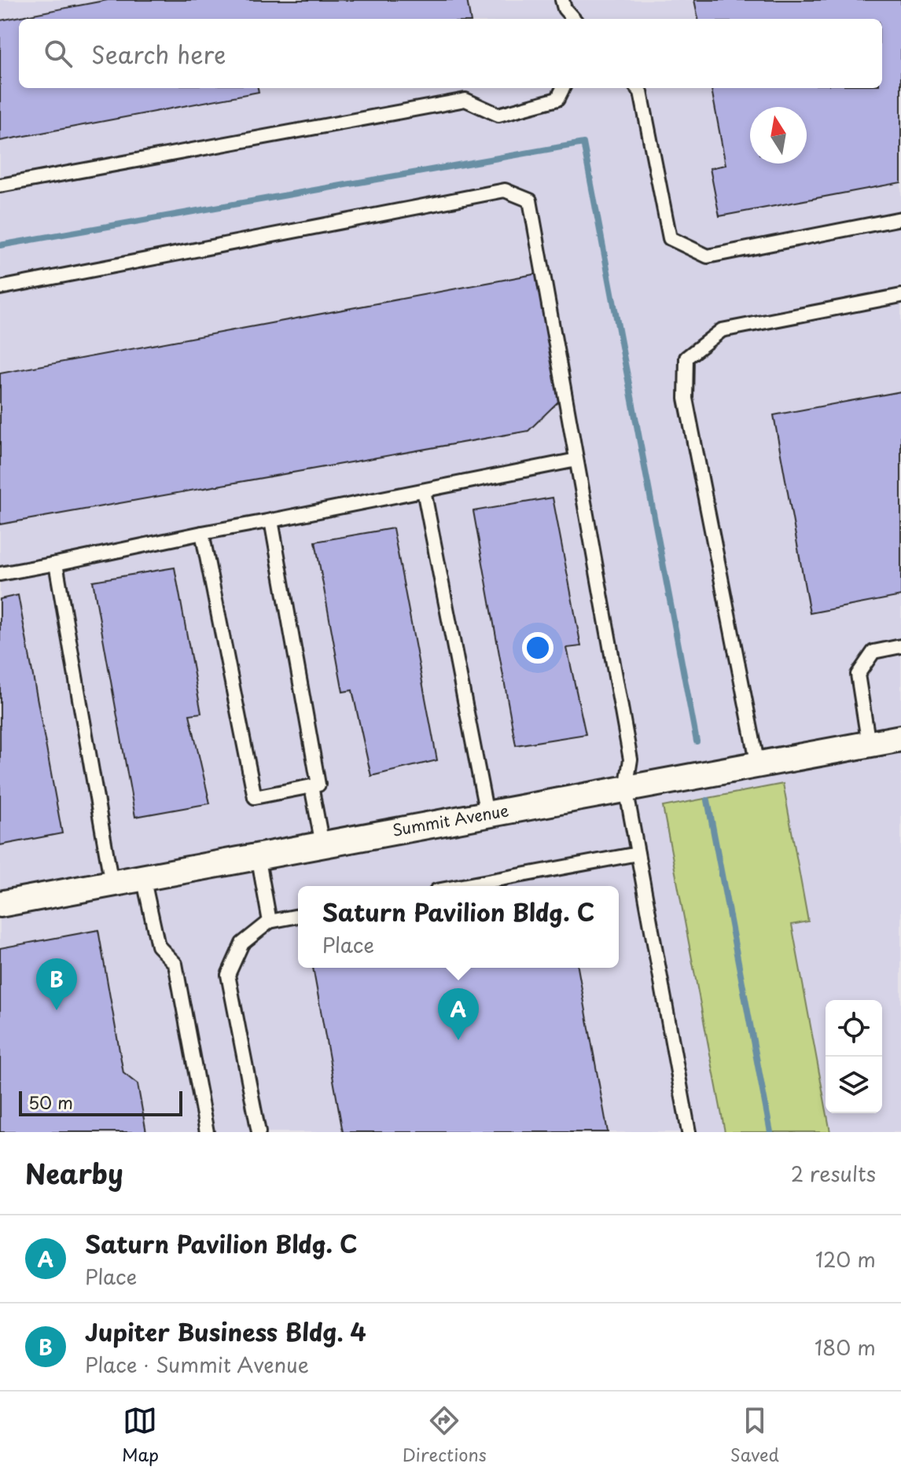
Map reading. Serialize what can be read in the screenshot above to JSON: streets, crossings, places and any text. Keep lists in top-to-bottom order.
{
  "streets": {
    "street": ["Summit Avenue"]
  },
  "scale_bar": "50 m",
  "north": "top",
  "page": {
    "search": "Search here",
    "popup": ["Saturn Pavilion Bldg. C", "Place"],
    "pins": ["B", "A"],
    "scale": "50 m",
    "heading": ["Nearby", "2 results"],
    "list": [
      {
        "mark": "A",
        "name": "Saturn Pavilion Bldg. C",
        "note": "Place",
        "value": "120 m"
      },
      {
        "mark": "B",
        "name": "Jupiter Business Bldg. 4",
        "note": "Place · Summit Avenue",
        "value": "180 m"
      }
    ],
    "nav": ["Map", "Directions", "Saved"]
  }
}
